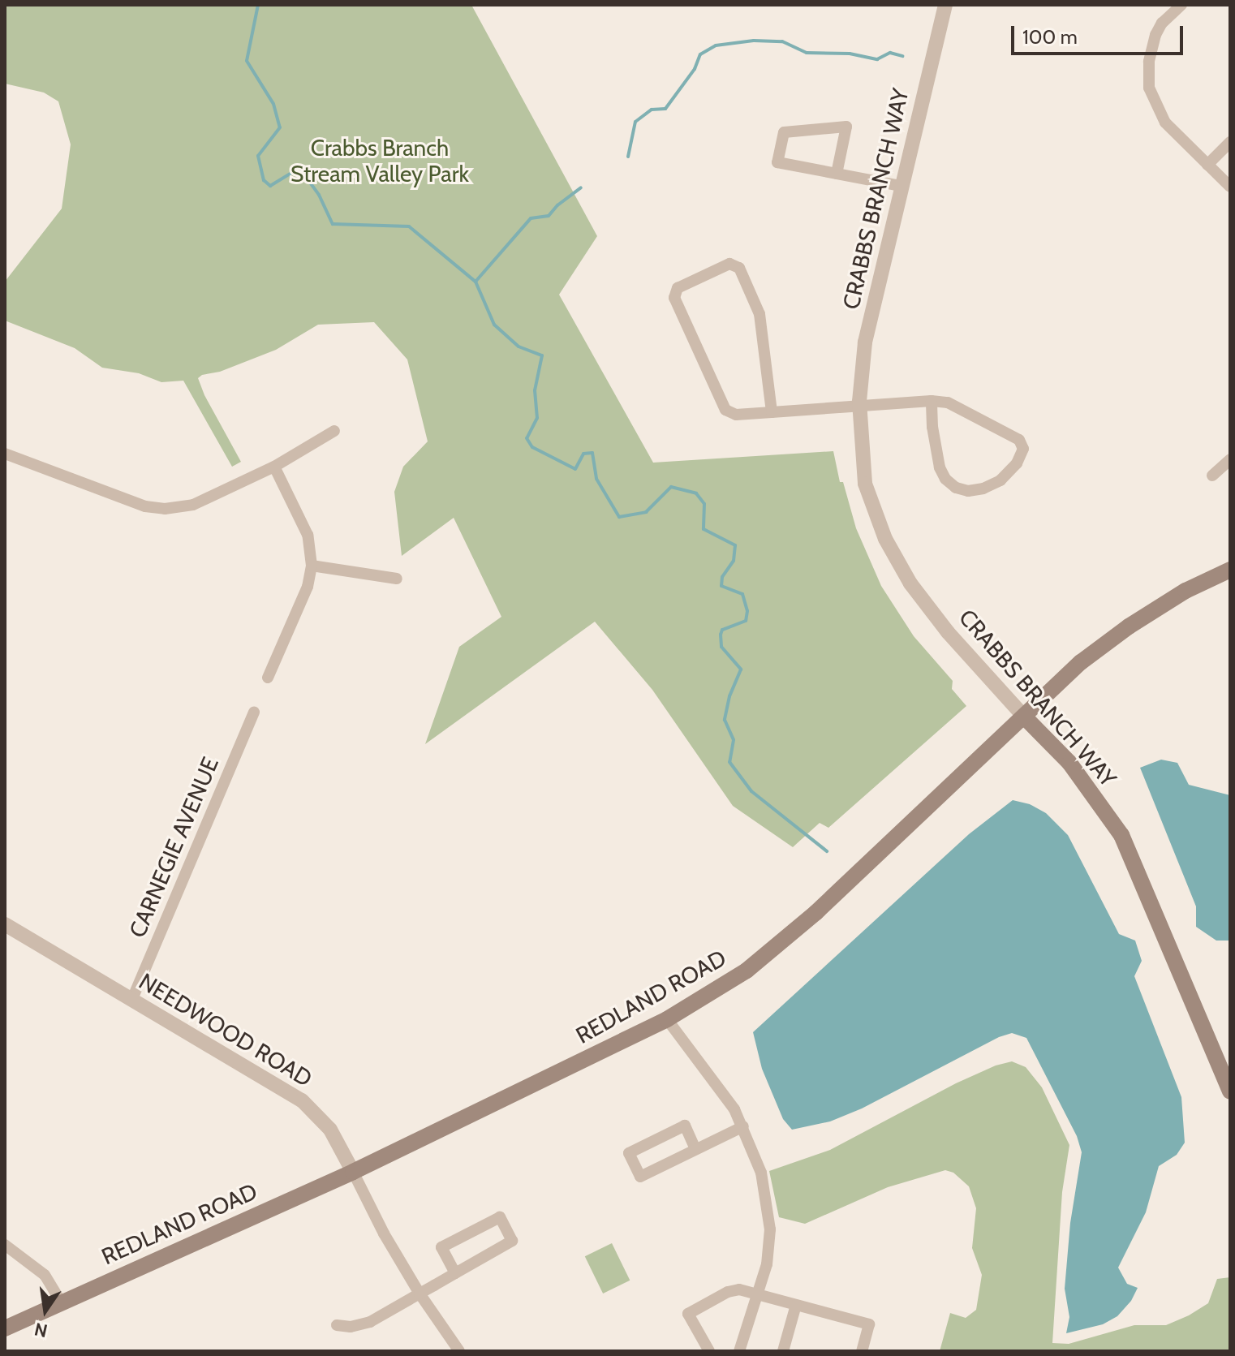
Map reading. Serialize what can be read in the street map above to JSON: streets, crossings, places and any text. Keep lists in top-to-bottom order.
{
  "streets": {
    "main road": ["CRABBS BRANCH WAY", "REDLAND ROAD"],
    "street": ["CARNEGIE AVENUE", "NEEDWOOD ROAD"]
  },
  "crossings": [
    ["CRABBS BRANCH WAY", "REDLAND ROAD"],
    ["CARNEGIE AVENUE", "NEEDWOOD ROAD"],
    ["REDLAND ROAD", "NEEDWOOD ROAD"]
  ],
  "parks": ["Crabbs Branch Stream Valley Park"],
  "scale_bar": "100 m",
  "north": "bottom"
}
